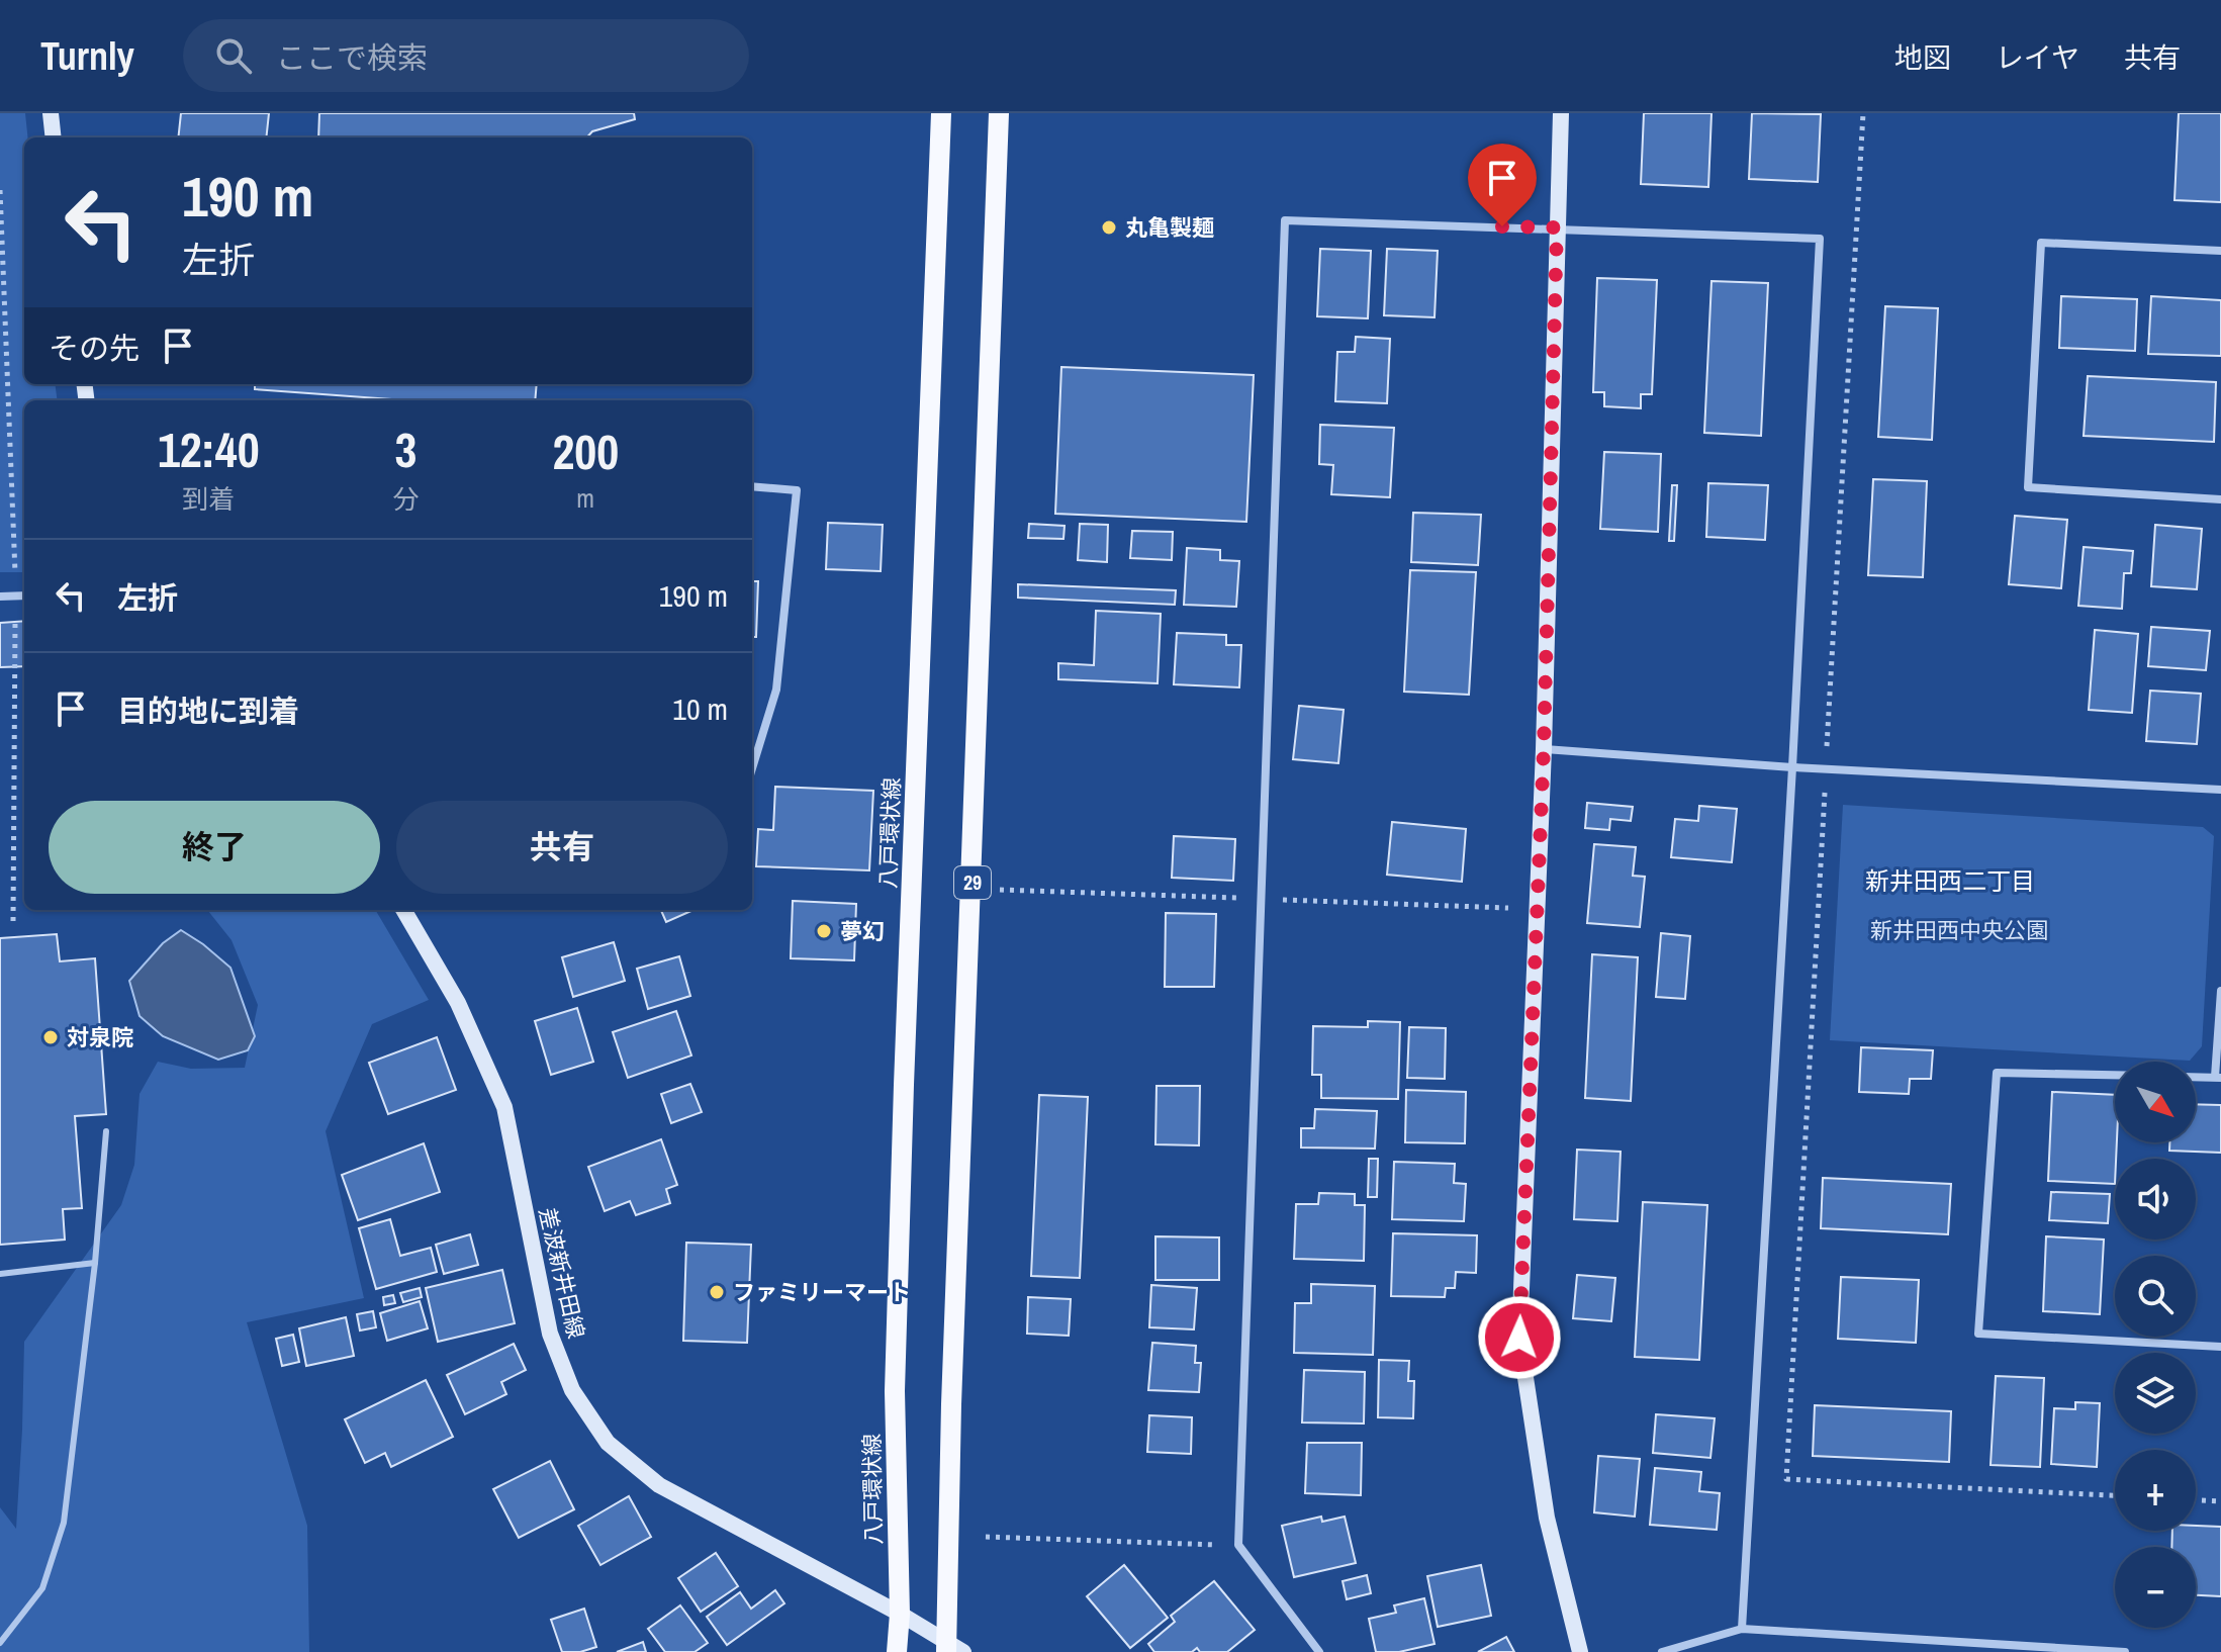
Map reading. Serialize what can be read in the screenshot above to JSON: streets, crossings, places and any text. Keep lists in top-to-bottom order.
{
  "streets": {
    "main road": ["八戸環状線", "29"],
    "street": ["差波新井田線"]
  },
  "crossings": [
    ["八戸環状線", "差波新井田線"],
    ["29", "差波新井田線"]
  ],
  "districts": ["新井田西二丁目"],
  "parks": ["新井田西中央公園"],
  "places": [
    "丸亀製麺",
    "夢幻",
    "対泉院",
    "ファミリーマート"
  ],
  "north": "bottom right",
  "page": {
    "header": "Turnly",
    "search": "ここで検索",
    "nav": ["地図", "レイヤ", "共有"],
    "turn": ["190 m", "左折"],
    "then": "その先",
    "eta": [
      "12:40",
      "到着",
      "3",
      "分",
      "200",
      "m"
    ],
    "list": [
      {
        "name": "左折",
        "value": "190 m"
      },
      {
        "name": "目的地に到着",
        "value": "10 m"
      }
    ],
    "buttons": ["終了", "共有"],
    "map_buttons": ["+", "−"]
  }
}
